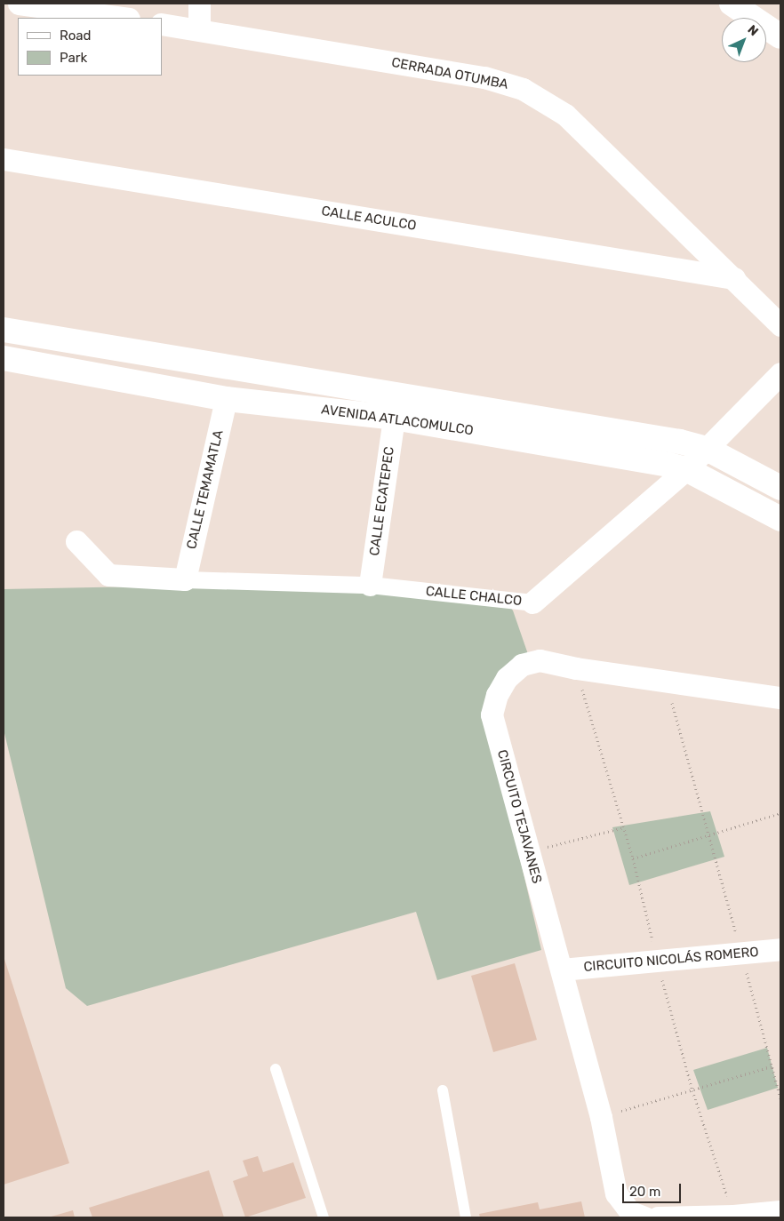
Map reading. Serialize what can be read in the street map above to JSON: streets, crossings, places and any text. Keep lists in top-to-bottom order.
{
  "streets": {
    "main road": ["AVENIDA ATLACOMULCO"],
    "street": [
      "CERRADA OTUMBA",
      "CALLE ACULCO",
      "CALLE TEMAMATLA",
      "CALLE ECATEPEC",
      "CALLE CHALCO",
      "CIRCUITO TEJAVANES",
      "CIRCUITO NICOLÁS ROMERO"
    ]
  },
  "crossings": [
    ["CERRADA OTUMBA", "CALLE ACULCO"],
    ["AVENIDA ATLACOMULCO", "CALLE TEMAMATLA"],
    ["AVENIDA ATLACOMULCO", "CALLE ECATEPEC"],
    ["AVENIDA ATLACOMULCO", "CALLE CHALCO"],
    ["CALLE TEMAMATLA", "CALLE CHALCO"],
    ["CALLE ECATEPEC", "CALLE CHALCO"],
    ["CIRCUITO TEJAVANES", "CIRCUITO NICOLÁS ROMERO"]
  ],
  "legend": ["Road", "Park"],
  "scale_bar": "20 m",
  "north": "top right"
}
